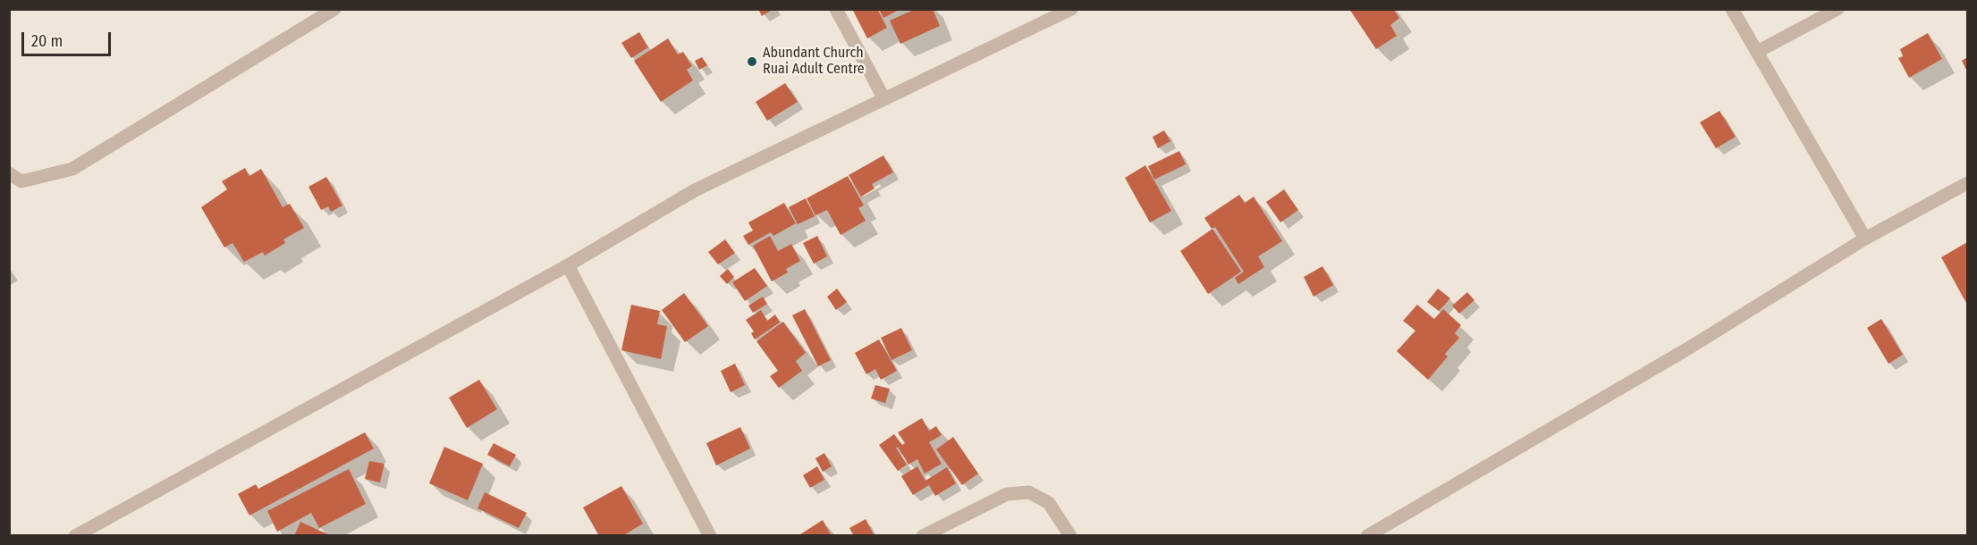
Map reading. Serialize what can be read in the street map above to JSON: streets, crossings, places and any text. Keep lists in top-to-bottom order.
{
  "places": ["Abundant Church Ruai Adult Centre"],
  "scale_bar": "20 m"
}
